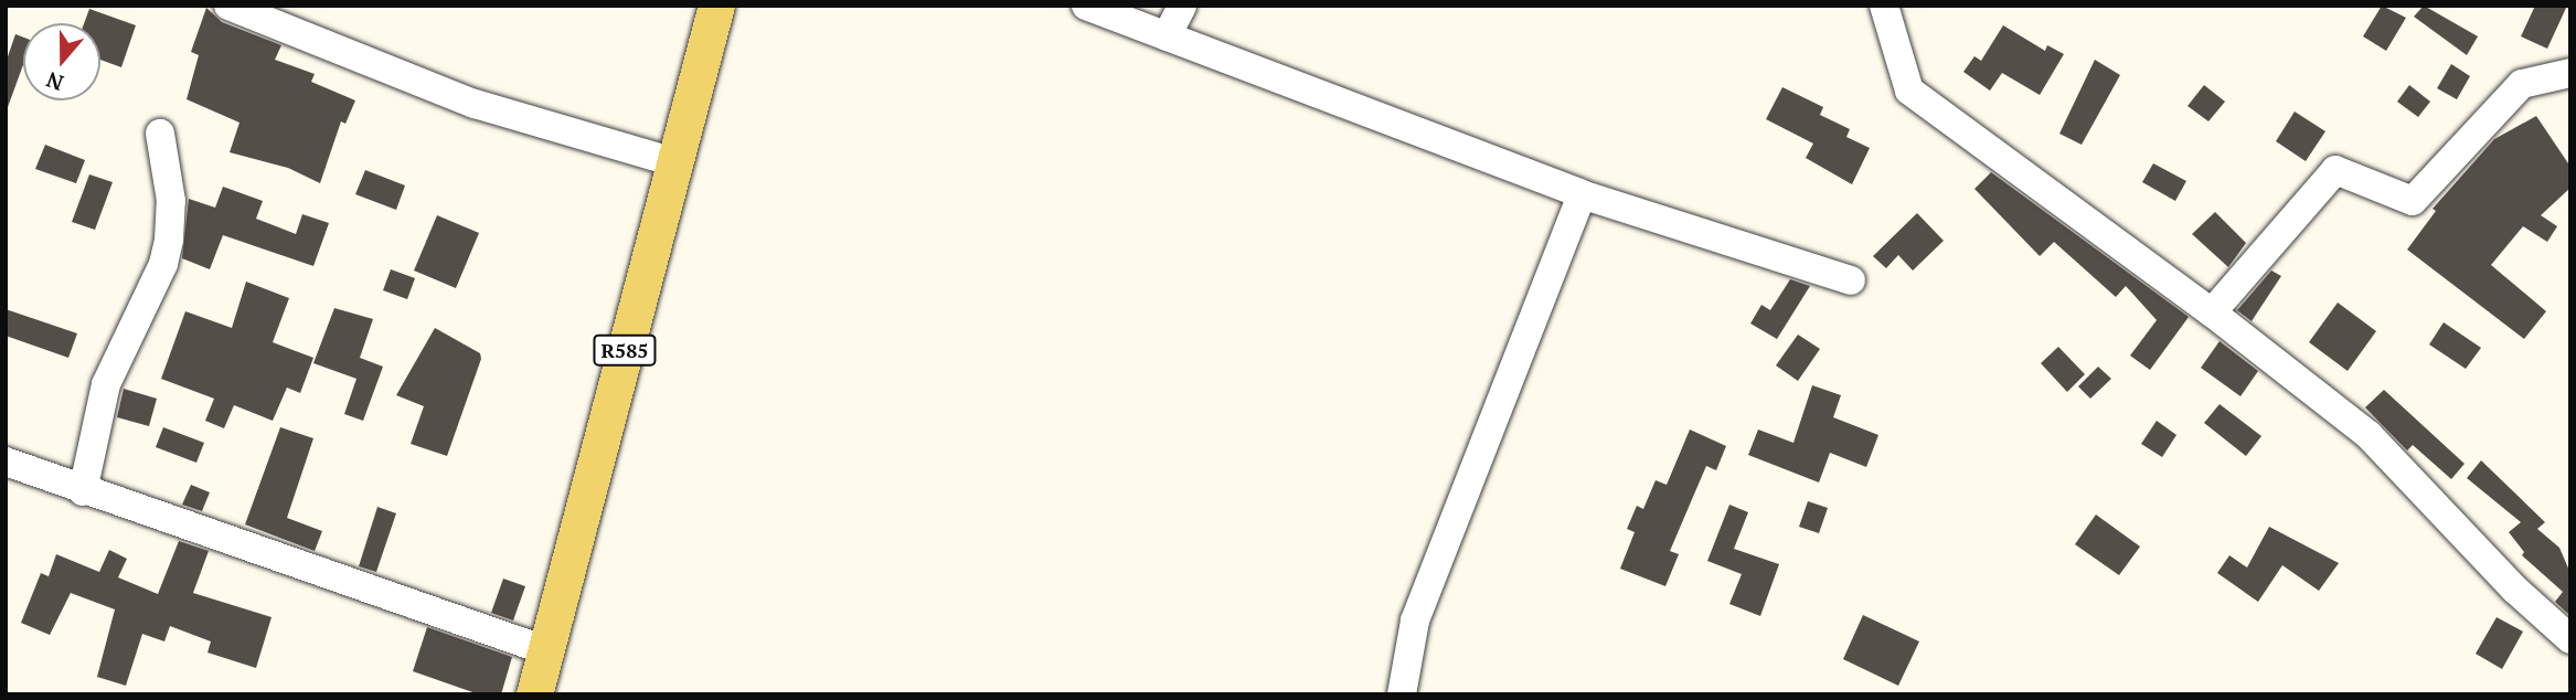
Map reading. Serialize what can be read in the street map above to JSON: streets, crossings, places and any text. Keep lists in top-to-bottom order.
{
  "streets": {
    "main road": ["R585"]
  },
  "north": "bottom"
}
